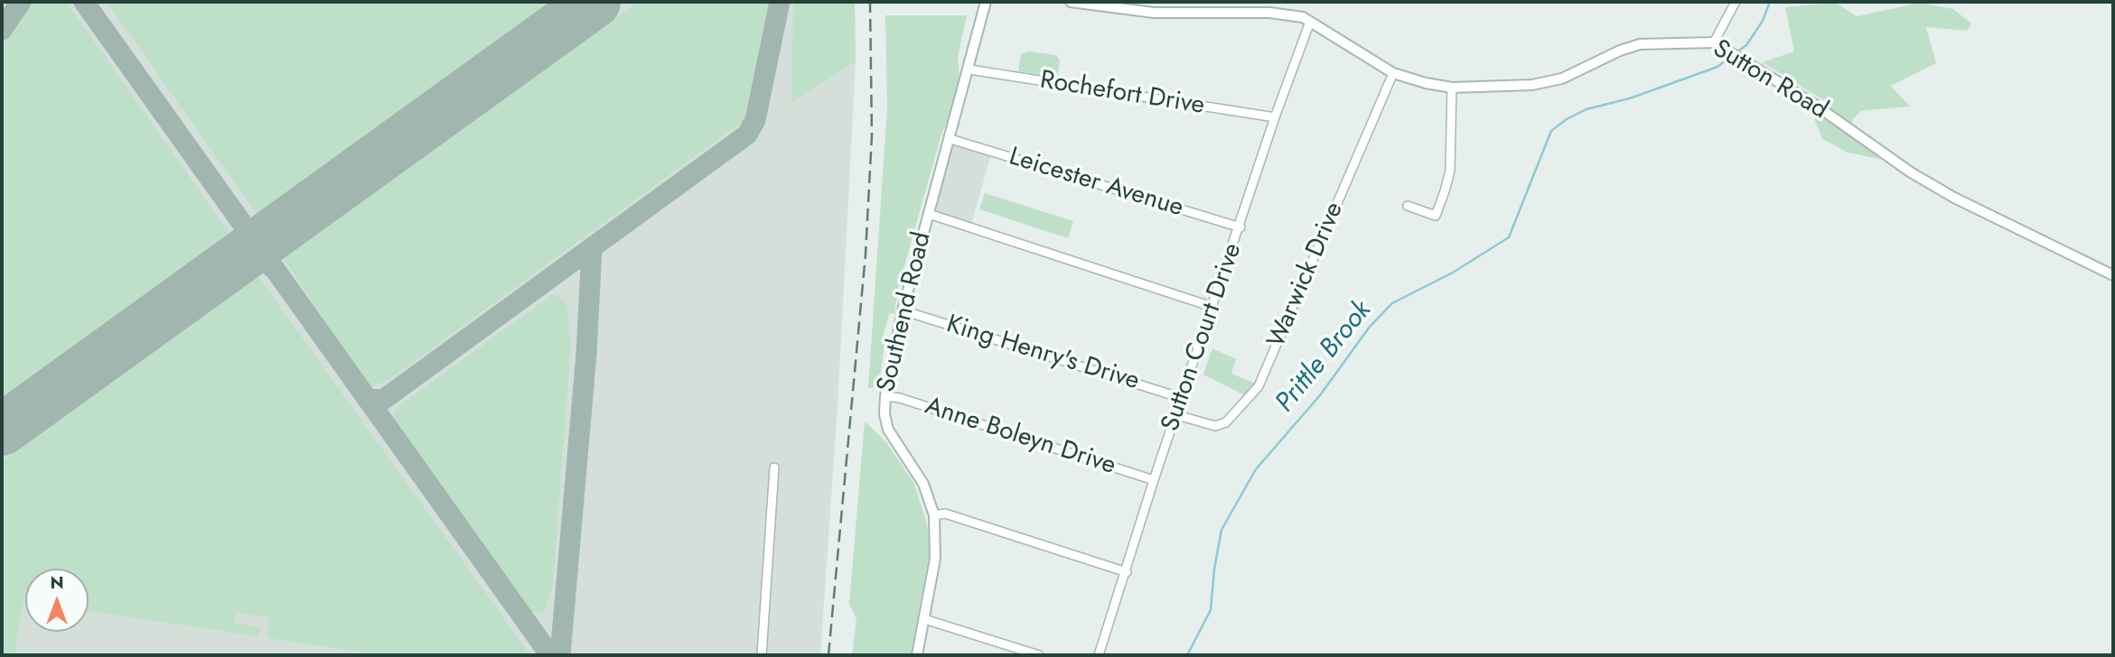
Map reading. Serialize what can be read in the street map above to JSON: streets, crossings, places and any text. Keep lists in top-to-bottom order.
{
  "streets": {
    "street": [
      "Sutton Road",
      "Rochefort Drive",
      "Leicester Avenue",
      "Warwick Drive",
      "Southend Road",
      "Sutton Court Drive",
      "King Henry's Drive",
      "Anne Boleyn Drive"
    ]
  },
  "crossings": [
    ["Sutton Road", "Warwick Drive"],
    ["Sutton Road", "Sutton Court Drive"],
    ["Rochefort Drive", "Southend Road"],
    ["Rochefort Drive", "Sutton Court Drive"],
    ["Leicester Avenue", "Southend Road"],
    ["Leicester Avenue", "Sutton Court Drive"],
    ["Warwick Drive", "Sutton Court Drive"],
    ["Southend Road", "King Henry's Drive"],
    ["Southend Road", "Anne Boleyn Drive"],
    ["Sutton Court Drive", "King Henry's Drive"],
    ["Sutton Court Drive", "Anne Boleyn Drive"]
  ],
  "water": ["Prittle Brook"],
  "north": "top"
}
